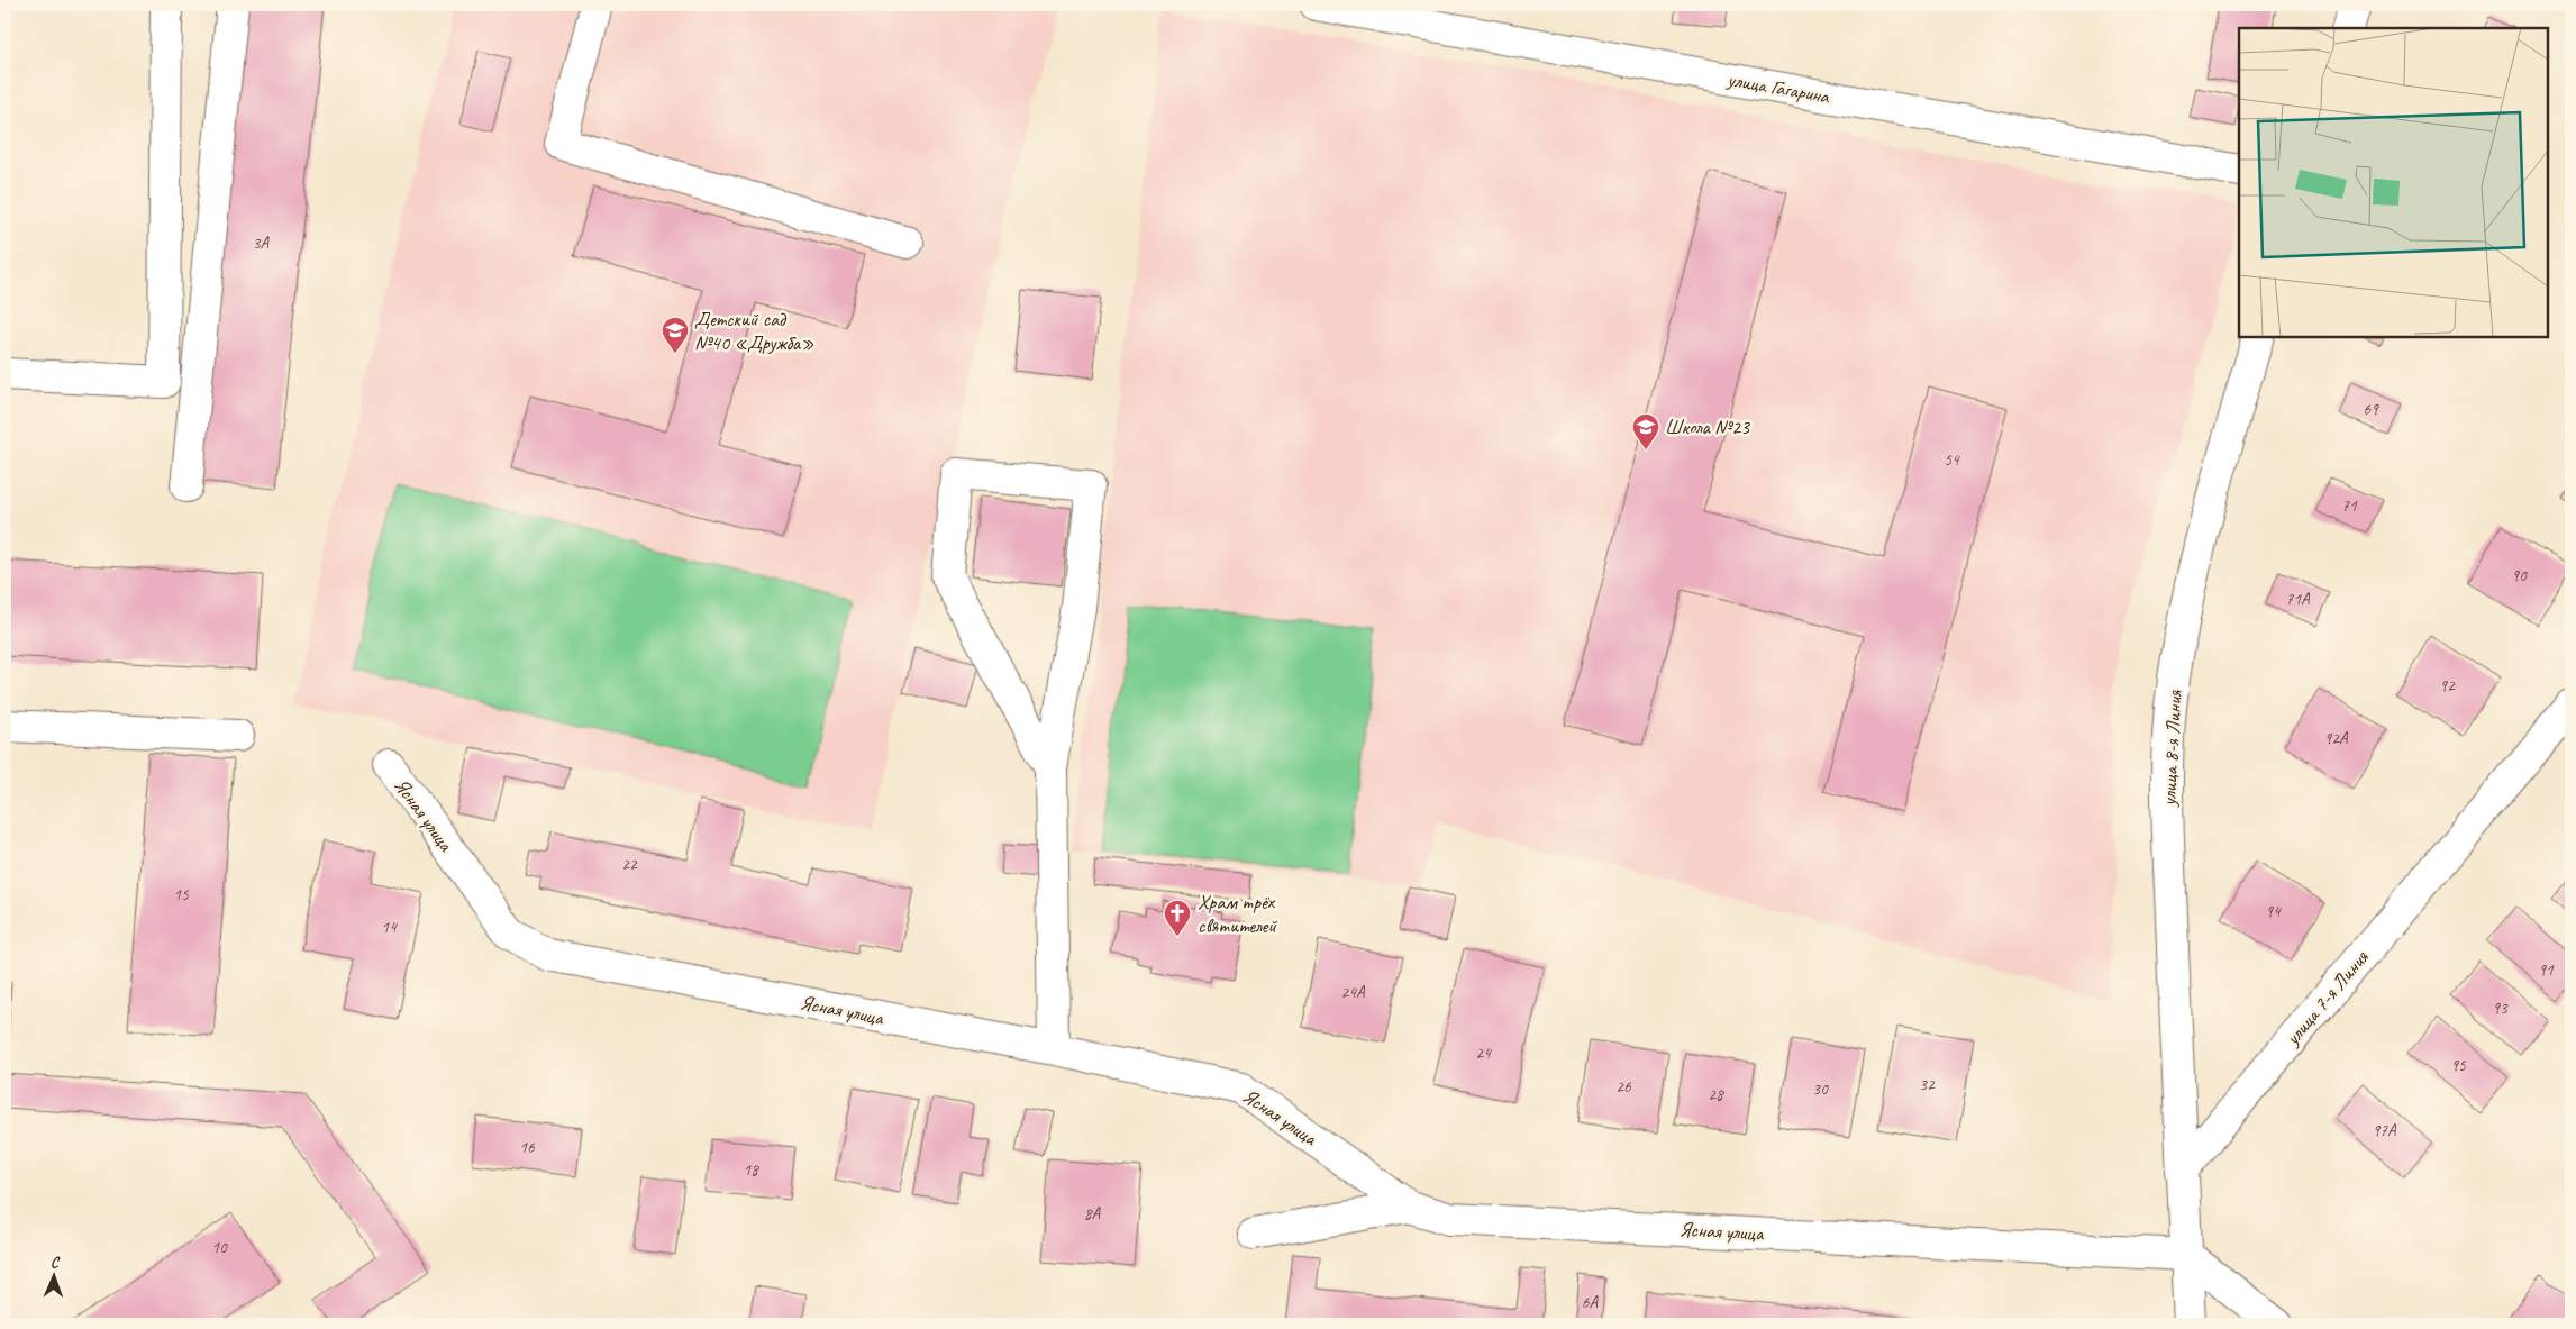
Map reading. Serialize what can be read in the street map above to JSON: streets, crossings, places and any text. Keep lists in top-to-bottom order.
{
  "streets": {
    "street": [
      "улица Гагарина",
      "улица 8-я Линия",
      "Ясная улица",
      "улица 7-я Линия"
    ]
  },
  "crossings": [
    ["улица 8-я Линия", "улица 7-я Линия"]
  ],
  "places": {
    "school or university": ["Детский сад №40 «Дружба»", "Школа №23"],
    "church": ["Храм трёх святителей"]
  },
  "house_numbers": [
    "3А",
    "69",
    "54",
    "71",
    "90",
    "71А",
    "92",
    "92А",
    "22",
    "15",
    "94",
    "14",
    "91",
    "24А",
    "93",
    "24",
    "95",
    "32",
    "26",
    "30",
    "28",
    "97А",
    "16",
    "18",
    "8А",
    "10",
    "6А"
  ],
  "north": "top"
}
